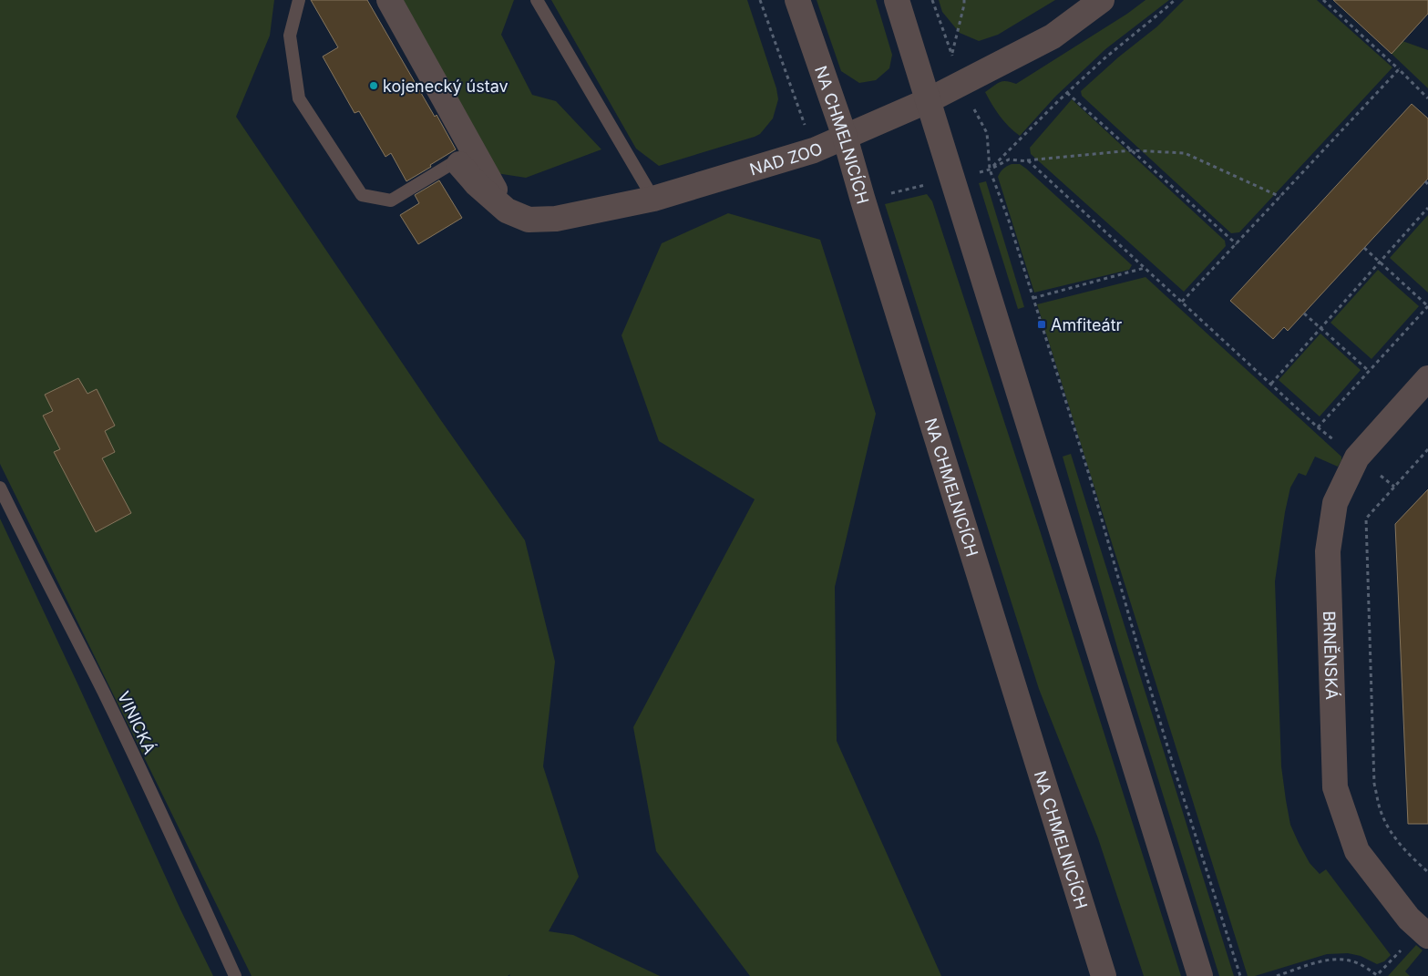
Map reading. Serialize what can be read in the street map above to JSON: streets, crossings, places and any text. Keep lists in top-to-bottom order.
{
  "streets": {
    "street": ["NA CHMELNICÍCH", "NAD ZOO", "BRNĚNSKÁ"],
    "lane": ["VINICKÁ"]
  },
  "crossings": [
    ["NA CHMELNICÍCH", "NAD ZOO"]
  ],
  "places": {
    "other": ["kojenecký ústav"],
    "transit": ["Amfiteátr"]
  }
}
